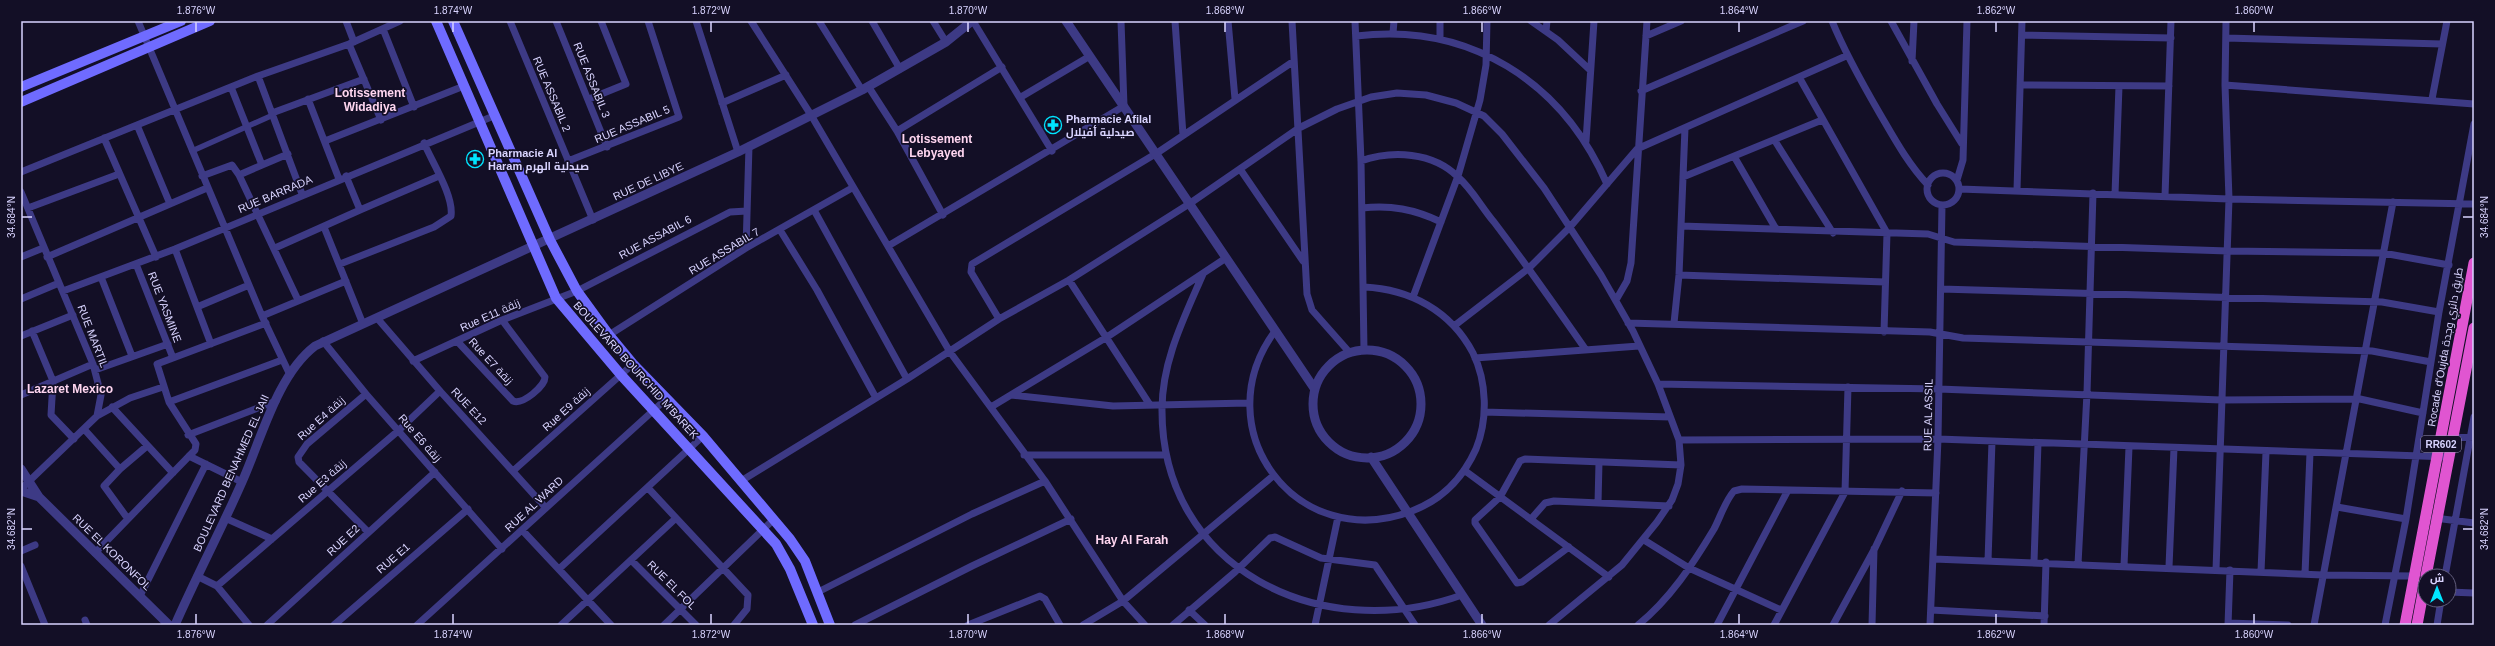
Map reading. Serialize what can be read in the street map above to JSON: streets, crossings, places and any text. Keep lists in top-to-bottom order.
{
  "streets": {
    "highway": ["Rocade d'Oujda طريق دائري وجدة", "RR602"],
    "main road": ["BOULEVARD BOURCHID M'BAREK"],
    "street": [
      "RUE ASSABIL 3",
      "RUE ASSABIL 2",
      "RUE ASSABIL 5",
      "RUE DE LIBYE",
      "RUE BARRADA",
      "RUE ASSABIL 6",
      "RUE ASSABIL 7",
      "RUE YASMINE",
      "Rue E11 زنقة",
      "RUE MARTIL",
      "Rue E7 زنقة",
      "RUE E12",
      "Rue E9 زنقة",
      "RUE AL ASSIL",
      "Rue E4 زنقة",
      "Rue E6 زنقة",
      "BOULEVARD BENAHMED EL JAII",
      "Rue E3 زنقة",
      "RUE AL WARD",
      "RUE E2",
      "RUE EL KORONFOL",
      "RUE E1",
      "RUE EL FOL"
    ]
  },
  "crossings": [
    ["RUE ASSABIL 3", "RUE ASSABIL 5"],
    ["RUE ASSABIL 2", "RUE ASSABIL 5"],
    ["RUE ASSABIL 2", "RUE DE LIBYE"],
    ["RUE DE LIBYE", "BOULEVARD BOURCHID M'BAREK"],
    ["RUE DE LIBYE", "RUE E12"],
    ["RUE DE LIBYE", "Rue E6 زنقة"],
    ["RUE DE LIBYE", "BOULEVARD BENAHMED EL JAII"],
    ["RUE BARRADA", "RUE YASMINE"],
    ["RUE BARRADA", "RUE MARTIL"],
    ["RUE BARRADA", "BOULEVARD BOURCHID M'BAREK"],
    ["RUE ASSABIL 6", "Rue E11 زنقة"],
    ["RUE ASSABIL 6", "BOULEVARD BOURCHID M'BAREK"],
    ["RUE ASSABIL 7", "BOULEVARD BOURCHID M'BAREK"],
    ["Rue E11 زنقة", "Rue E7 زنقة"],
    ["Rue E11 زنقة", "BOULEVARD BOURCHID M'BAREK"],
    ["Rue E11 زنقة", "RUE E12"],
    ["BOULEVARD BOURCHID M'BAREK", "Rue E9 زنقة"],
    ["BOULEVARD BOURCHID M'BAREK", "RUE AL WARD"],
    ["RUE E12", "Rue E9 زنقة"],
    ["RUE E12", "Rue E3 زنقة"],
    ["RUE E12", "RUE AL WARD"],
    ["Rue E4 زنقة", "Rue E6 زنقة"],
    ["Rue E4 زنقة", "Rue E3 زنقة"],
    ["Rue E4 زنقة", "RUE E2"],
    ["Rue E6 زنقة", "BOULEVARD BENAHMED EL JAII"],
    ["Rue E6 زنقة", "Rue E3 زنقة"],
    ["Rue E6 زنقة", "RUE AL WARD"],
    ["Rue E6 زنقة", "RUE E2"],
    ["Rue E6 زنقة", "RUE E1"]
  ],
  "districts": [
    "Lotissement Widadiya",
    "Lotissement Lebyayed",
    "Lazaret Mexico",
    "Hay Al Farah"
  ],
  "places": {
    "pharmacy": ["Pharmacie Afilal صيدلية أفيلال", "Pharmacie Al Haram صيدلية الهرم"]
  },
  "north": "top",
  "coordinates": [
    "1.876°W",
    "1.874°W",
    "1.872°W",
    "1.870°W",
    "1.868°W",
    "1.866°W",
    "1.864°W",
    "1.862°W",
    "1.860°W",
    "34.684°N",
    "34.682°N"
  ]
}
